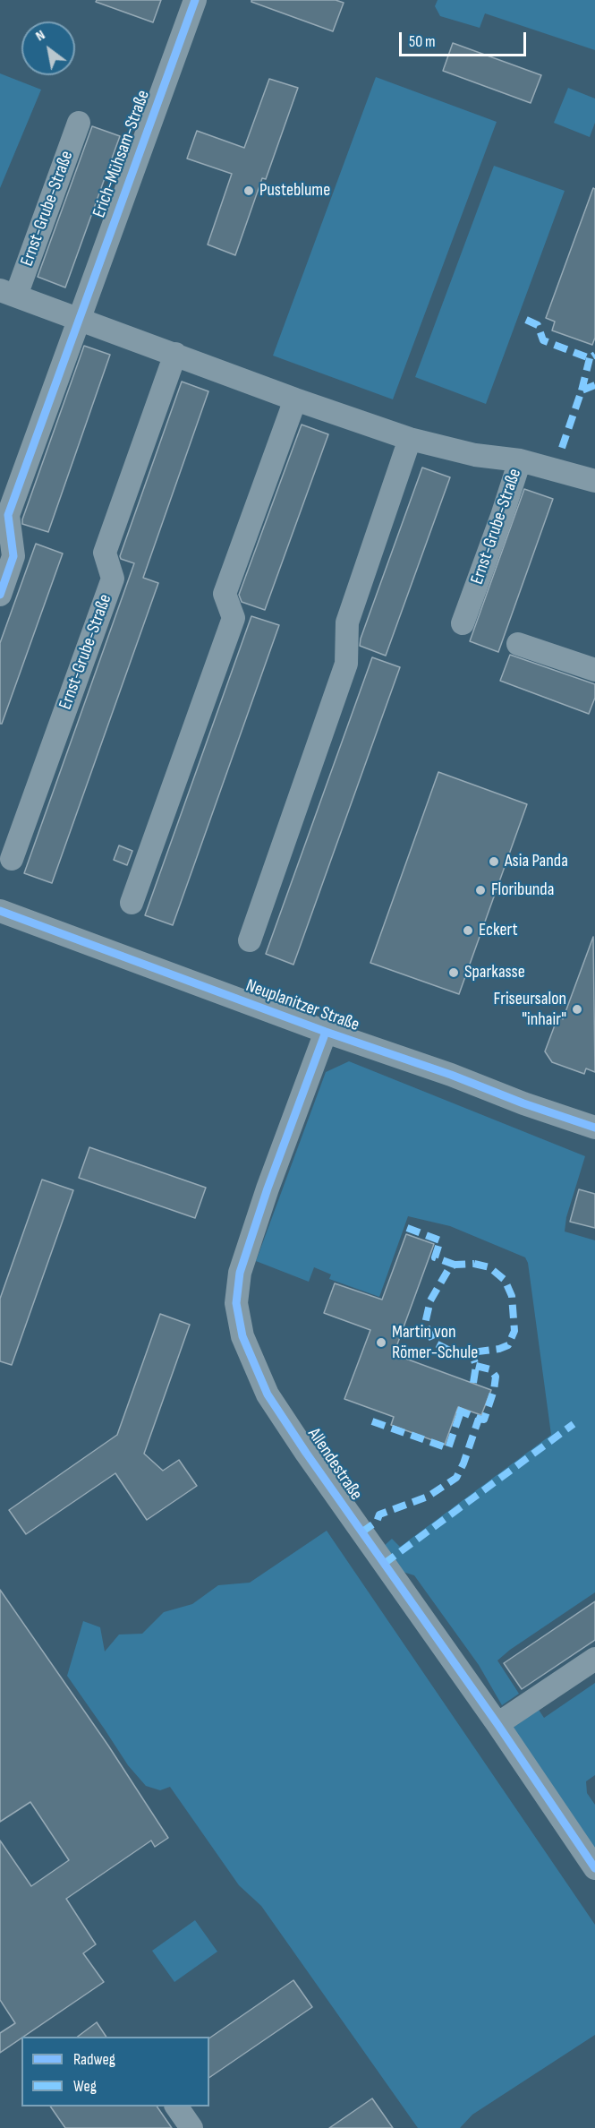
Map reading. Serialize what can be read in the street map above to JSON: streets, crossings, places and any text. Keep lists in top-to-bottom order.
{
  "streets": {
    "street": [
      "Erich-Mühsam-Straße",
      "Ernst-Grube-Straße",
      "Neuplanitzer Straße",
      "Allendestraße"
    ]
  },
  "crossings": [
    ["Erich-Mühsam-Straße", "Ernst-Grube-Straße"],
    ["Neuplanitzer Straße", "Allendestraße"]
  ],
  "places": [
    "Pusteblume",
    "Asia Panda",
    "Floribunda",
    "Eckert",
    "Sparkasse",
    "Friseursalon \"inhair\"",
    "Martin von Römer-Schule"
  ],
  "legend": ["Radweg", "Weg"],
  "scale_bar": "50 m",
  "north": "top left"
}
